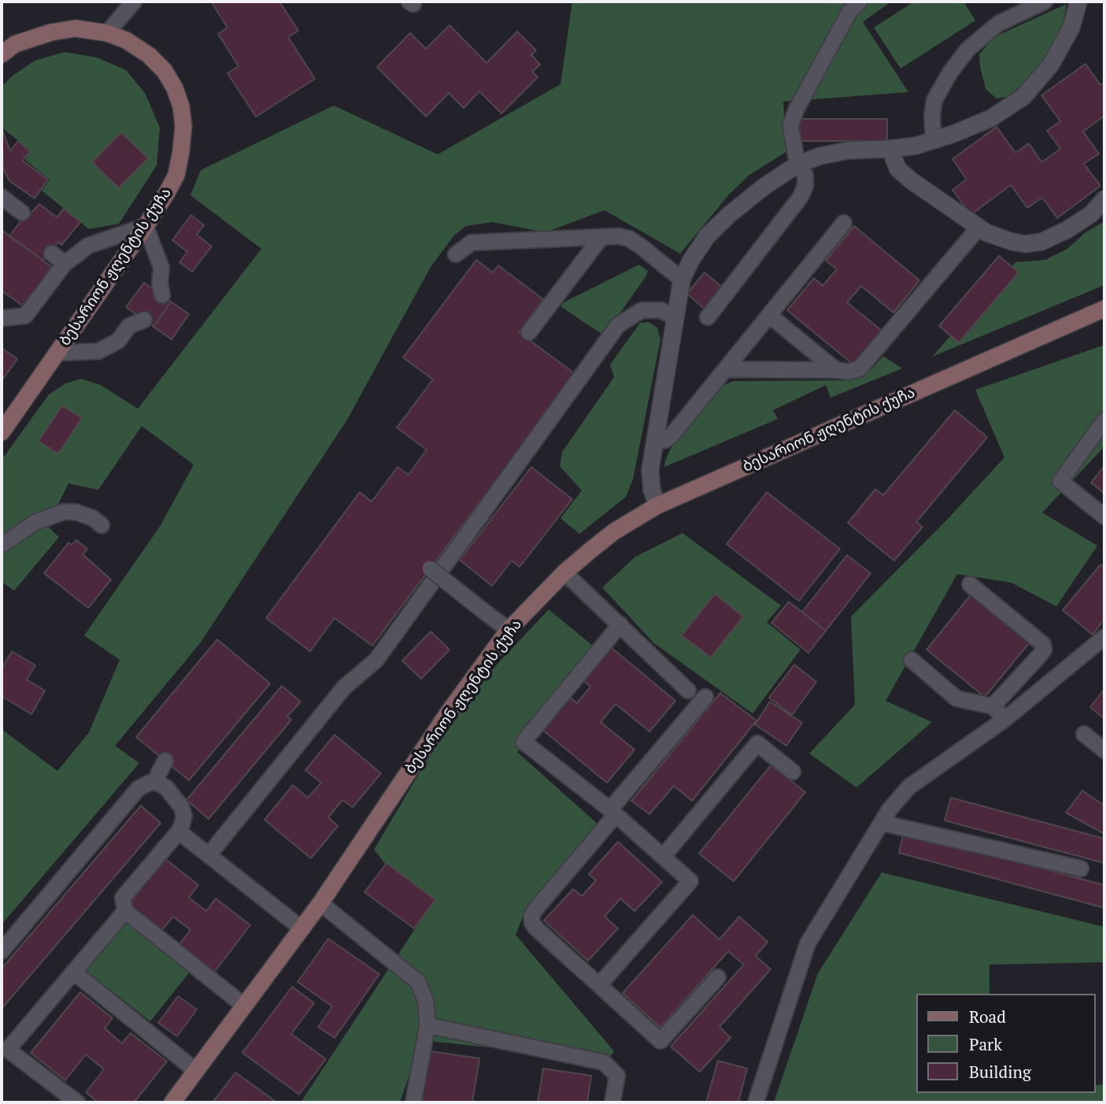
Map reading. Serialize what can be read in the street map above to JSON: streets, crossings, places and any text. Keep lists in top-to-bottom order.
{
  "streets": {
    "main road": ["ბესარიონ ჟღენტის ქუჩა"]
  },
  "legend": ["Road", "Park", "Building"]
}
